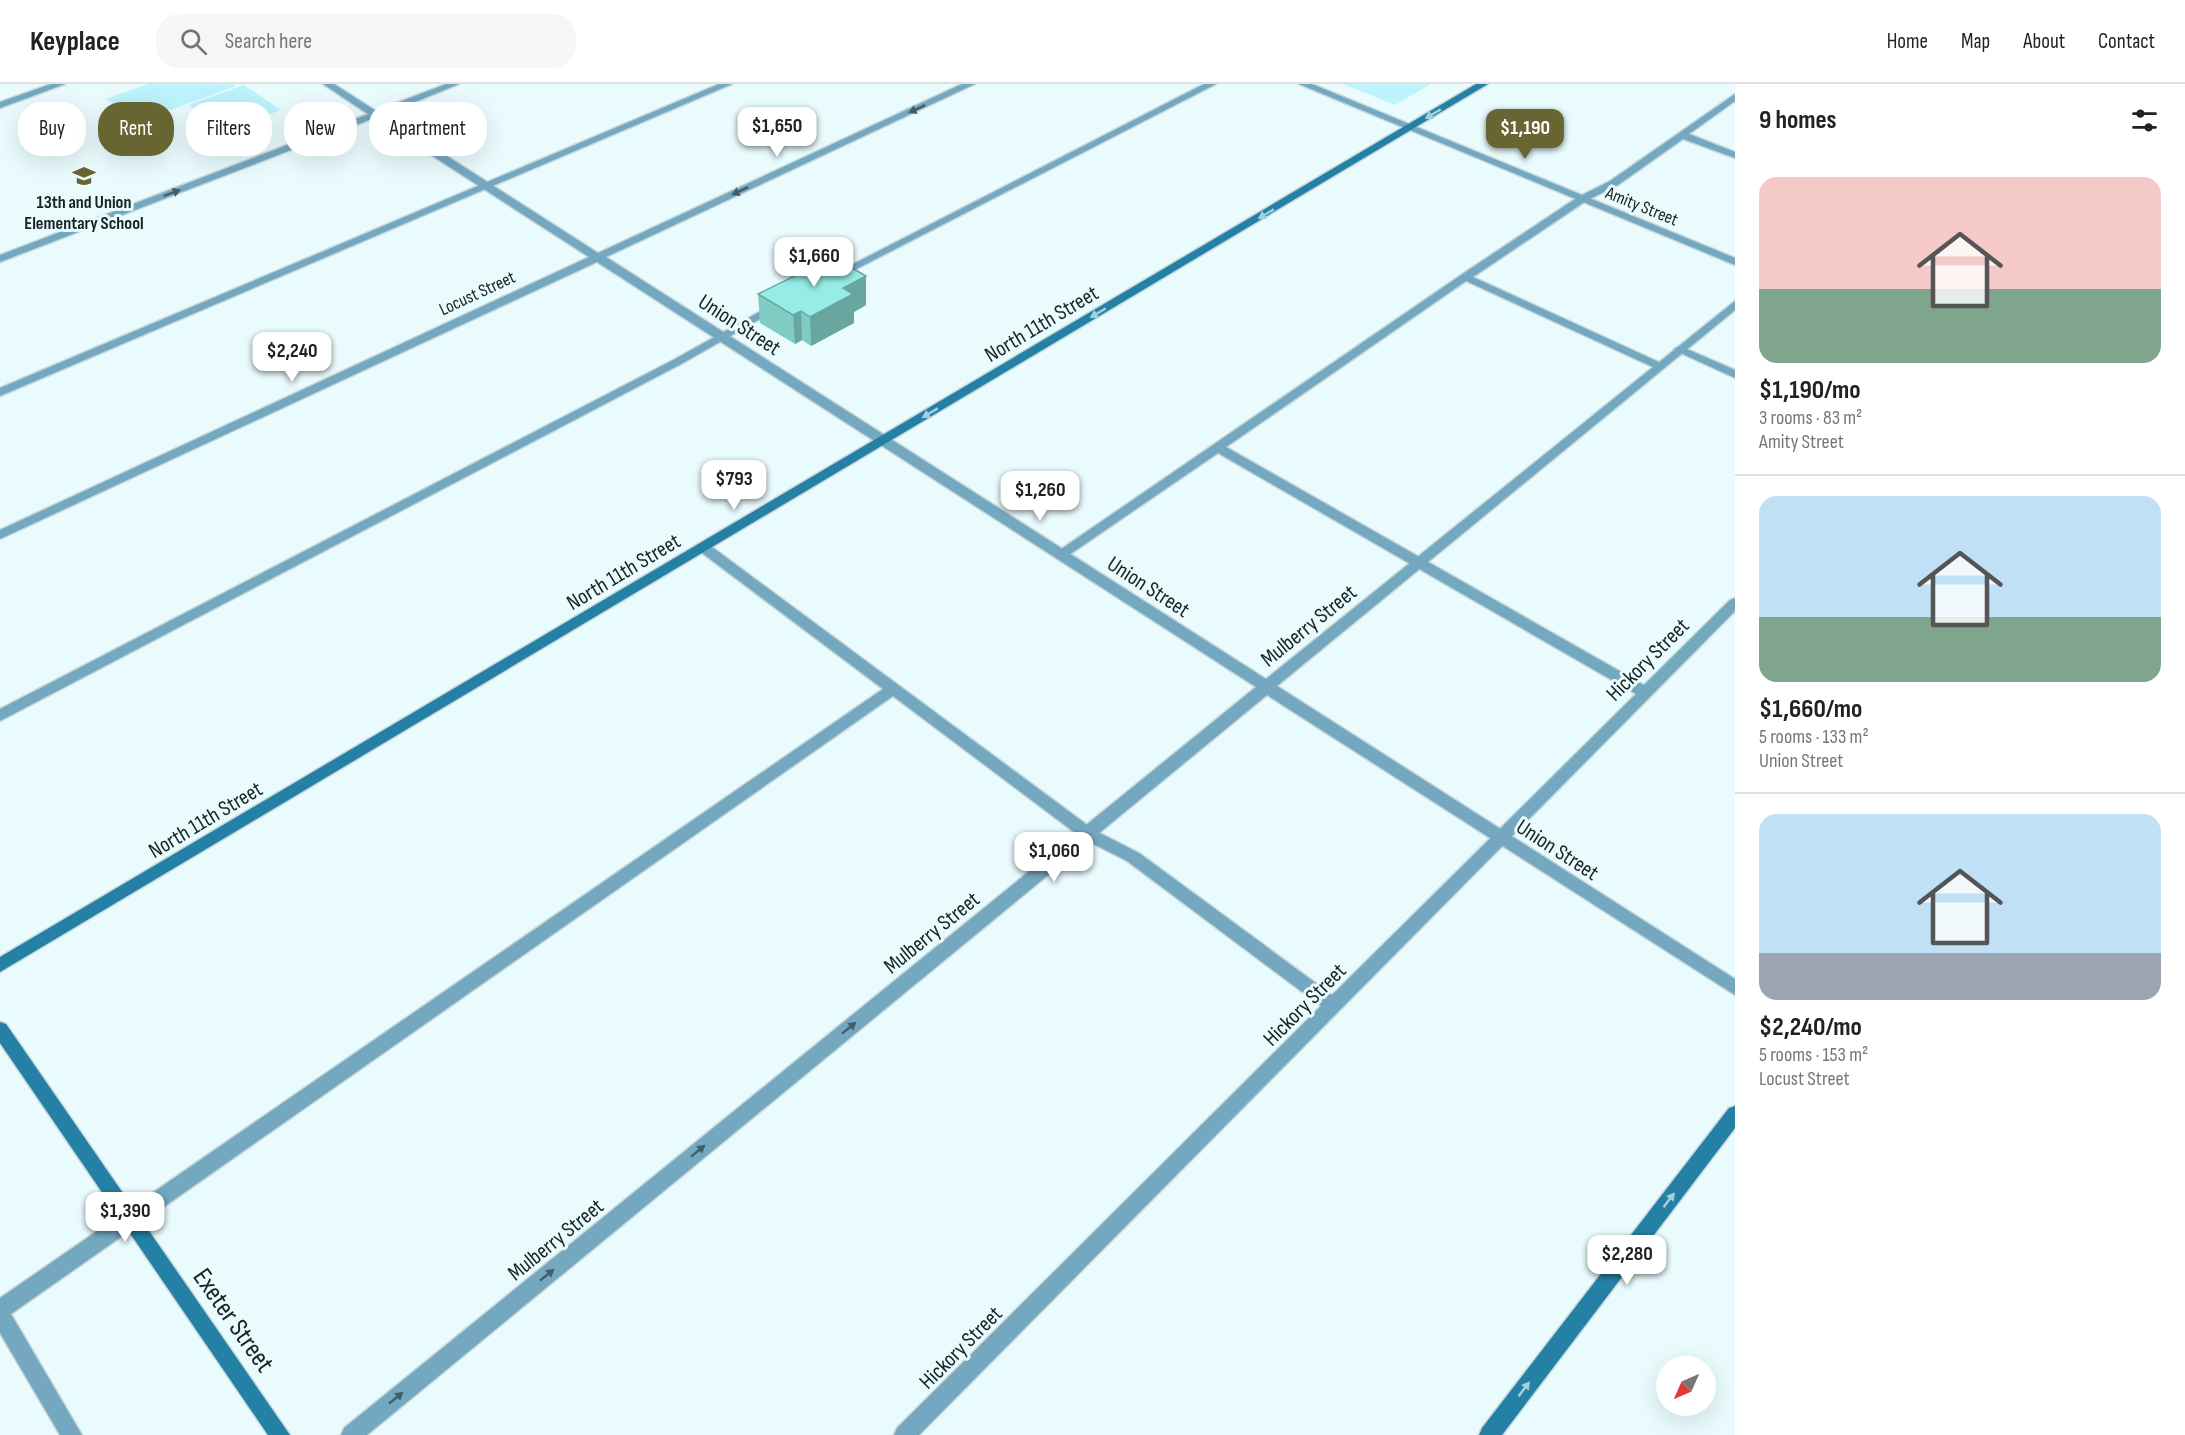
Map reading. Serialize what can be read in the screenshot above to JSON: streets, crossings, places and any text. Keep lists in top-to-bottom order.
{
  "streets": {
    "street": [
      "Amity Street",
      "Locust Street",
      "North 11th Street",
      "Union Street",
      "Mulberry Street",
      "Hickory Street",
      "Exeter Street"
    ]
  },
  "crossings": [
    ["Amity Street", "North 11th Street"],
    ["Locust Street", "Union Street"],
    ["North 11th Street", "Union Street"],
    ["Union Street", "Mulberry Street"],
    ["Union Street", "Hickory Street"]
  ],
  "one_way": ["North 11th Street", "Mulberry Street"],
  "places": {
    "school or university": ["13th and Union Elementary School"]
  },
  "north": "bottom left",
  "page": {
    "header": "Keyplace",
    "search": "Search here",
    "nav": [
      "Home",
      "Map",
      "About",
      "Contact"
    ],
    "heading": "9 homes",
    "chip": [
      "Buy",
      "Rent",
      "Filters",
      "New",
      "Apartment"
    ],
    "price": [
      "$1,650",
      "$1,190",
      "$1,660",
      "$2,240",
      "$793",
      "$1,260",
      "$1,060",
      "$1,390",
      "$2,280"
    ],
    "list": [
      {
        "name": "$1,190/mo",
        "note": "3 rooms · 83 m² · Amity Street"
      },
      {
        "name": "$1,660/mo",
        "note": "5 rooms · 133 m² · Union Street"
      },
      {
        "name": "$2,240/mo",
        "note": "5 rooms · 153 m² · Locust Street"
      }
    ]
  }
}
